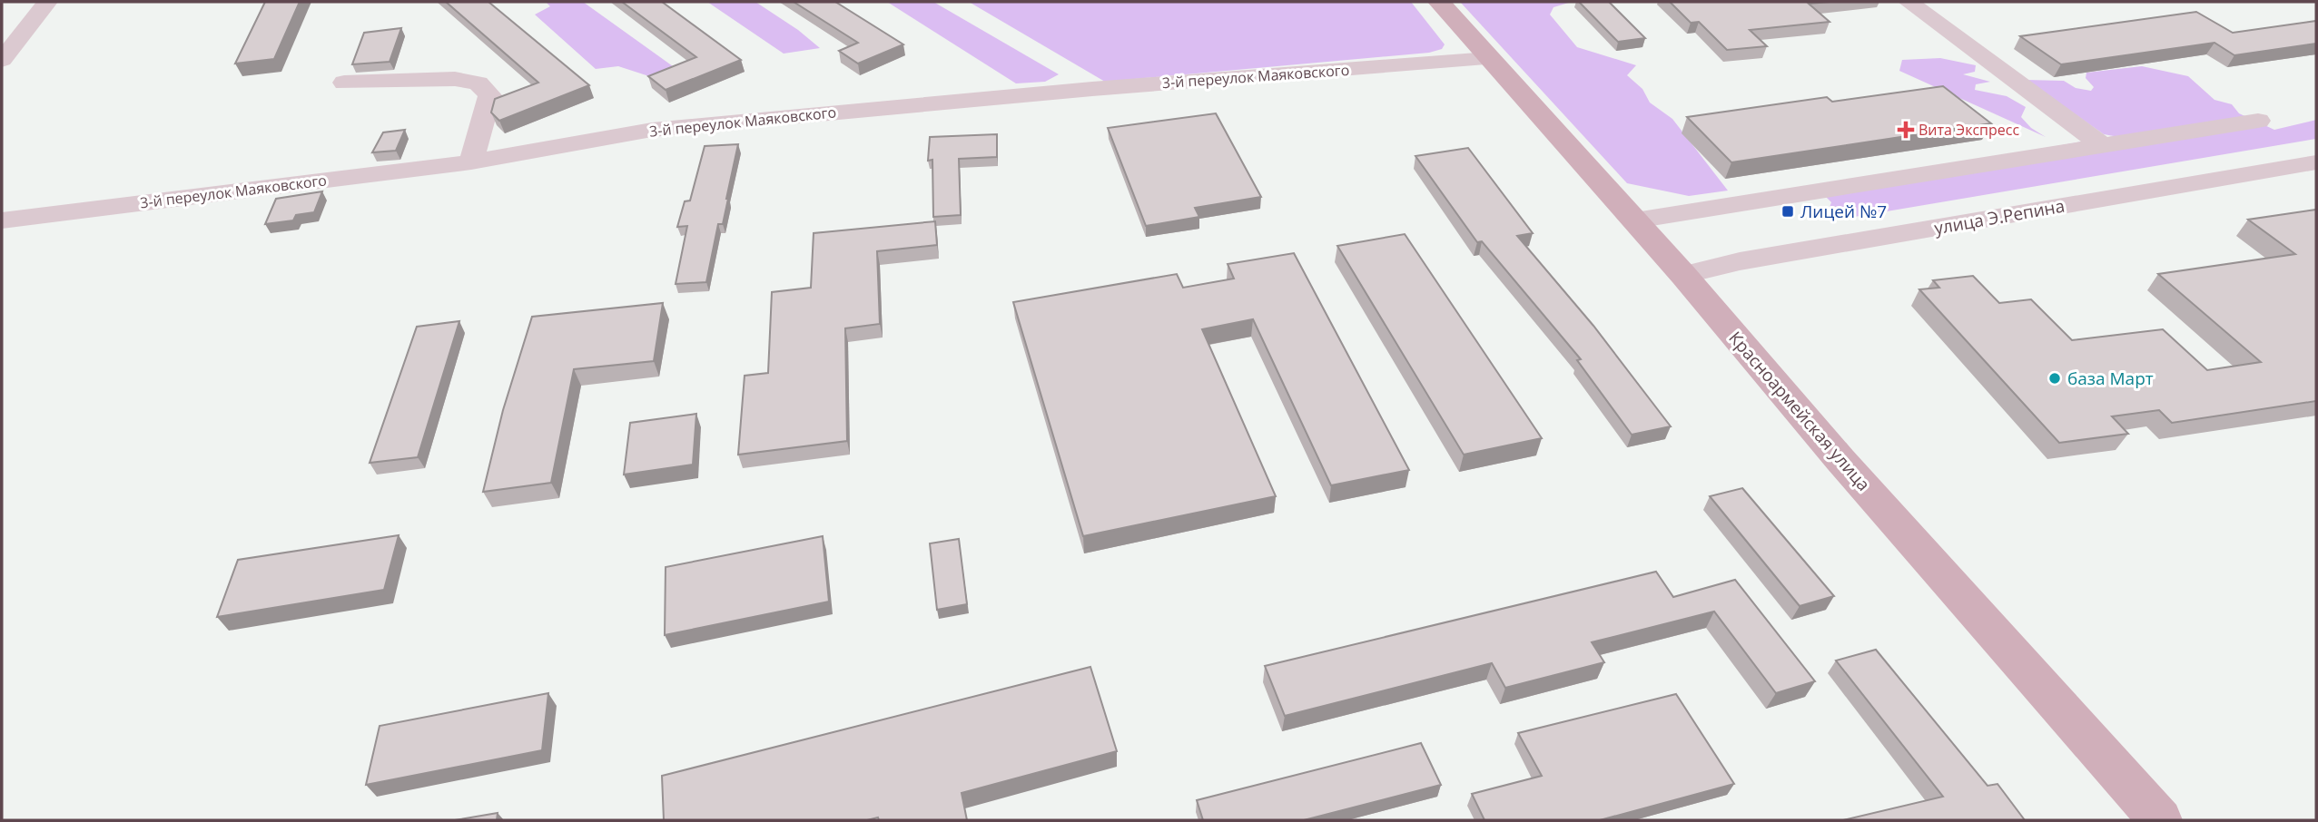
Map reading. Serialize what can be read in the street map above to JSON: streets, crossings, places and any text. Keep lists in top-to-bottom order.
{
  "streets": {
    "main road": ["Красноармейская улица"],
    "street": ["3-й переулок Маяковского", "улица Э.Репина"]
  },
  "crossings": [
    ["3-й переулок Маяковского", "Красноармейская улица"],
    ["улица Э.Репина", "Красноармейская улица"]
  ],
  "places": {
    "health": ["Вита Экспресс"],
    "transit": ["Лицей №7"],
    "other": ["база Март"]
  }
}
